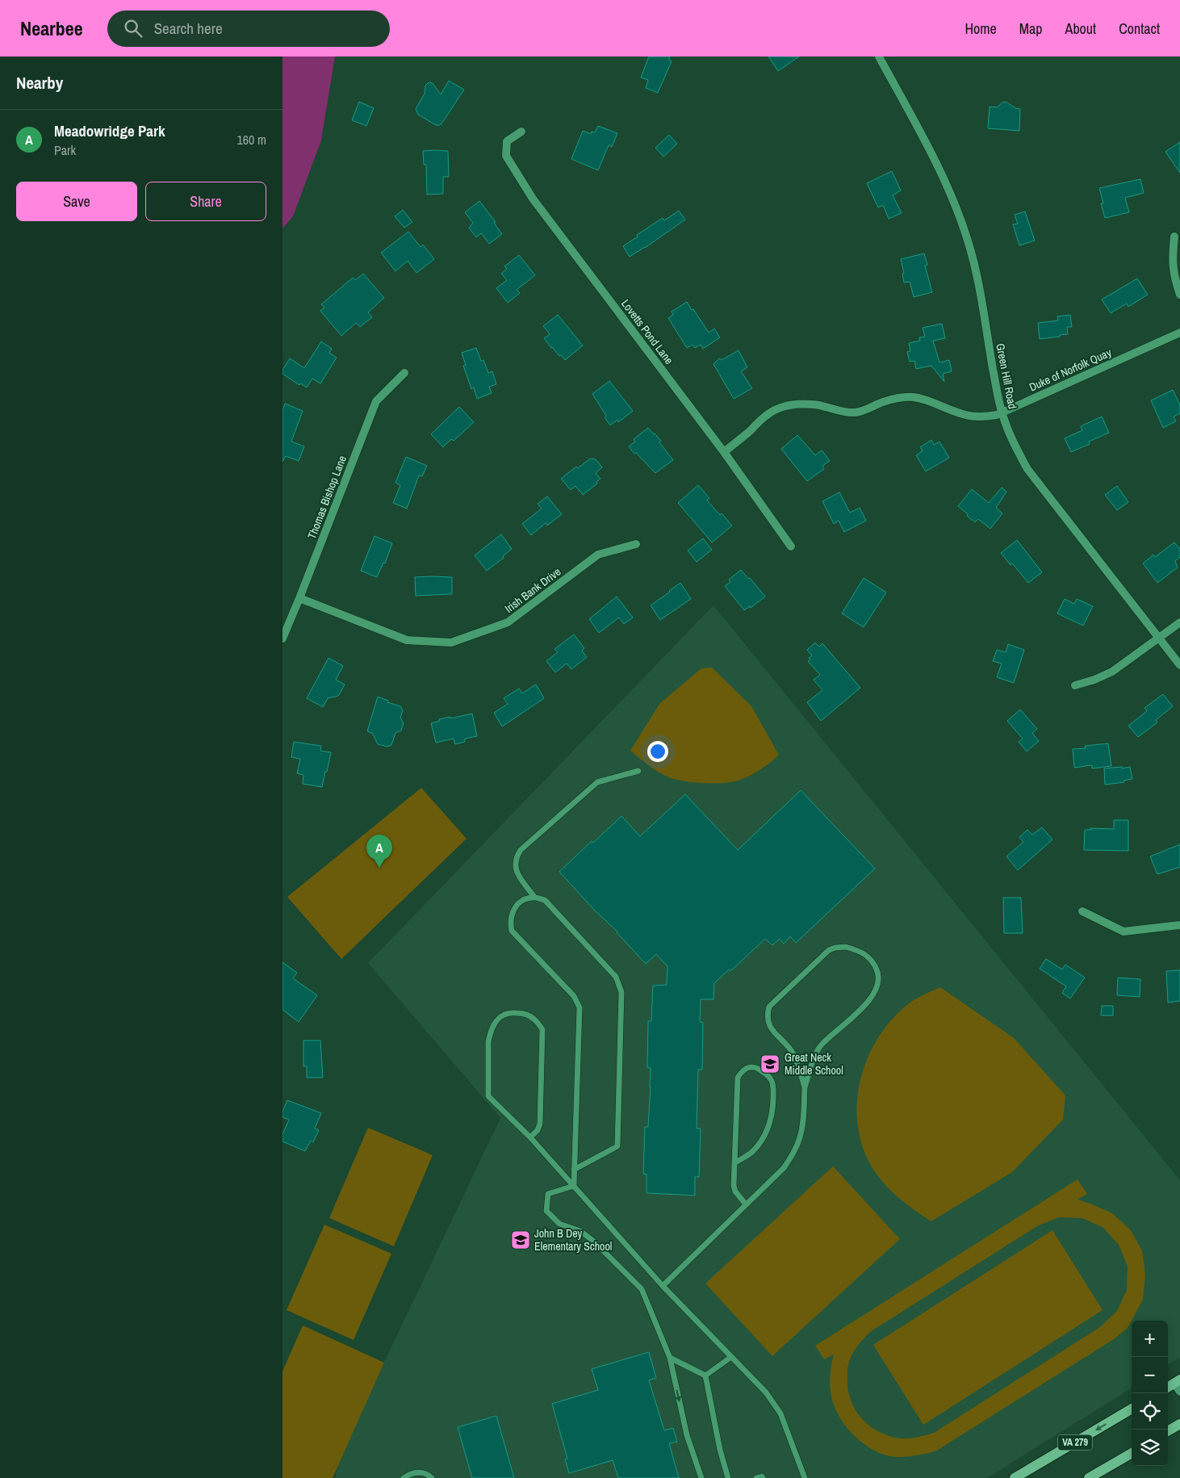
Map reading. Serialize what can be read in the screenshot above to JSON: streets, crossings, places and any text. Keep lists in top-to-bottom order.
{
  "streets": {
    "main road": ["VA 279"],
    "street": [
      "Lovetts Pond Lane",
      "Duke of Norfolk Quay",
      "Green Hill Road",
      "Thomas Bishop Lane",
      "Irish Bank Drive"
    ]
  },
  "crossings": [
    ["Lovetts Pond Lane", "Duke of Norfolk Quay"],
    ["Duke of Norfolk Quay", "Green Hill Road"],
    ["Thomas Bishop Lane", "Irish Bank Drive"]
  ],
  "places": {
    "school or university": ["Great Neck Middle School", "John B Dey Elementary School"]
  },
  "page": {
    "header": "Nearbee",
    "search": "Search here",
    "nav": [
      "Home",
      "Map",
      "About",
      "Contact"
    ],
    "heading": "Nearby",
    "list": [
      {
        "mark": "A",
        "name": "Meadowridge Park",
        "note": "Park",
        "value": "160 m"
      }
    ],
    "buttons": ["Save", "Share"],
    "pins": "A",
    "map_buttons": ["+", "−"]
  }
}
